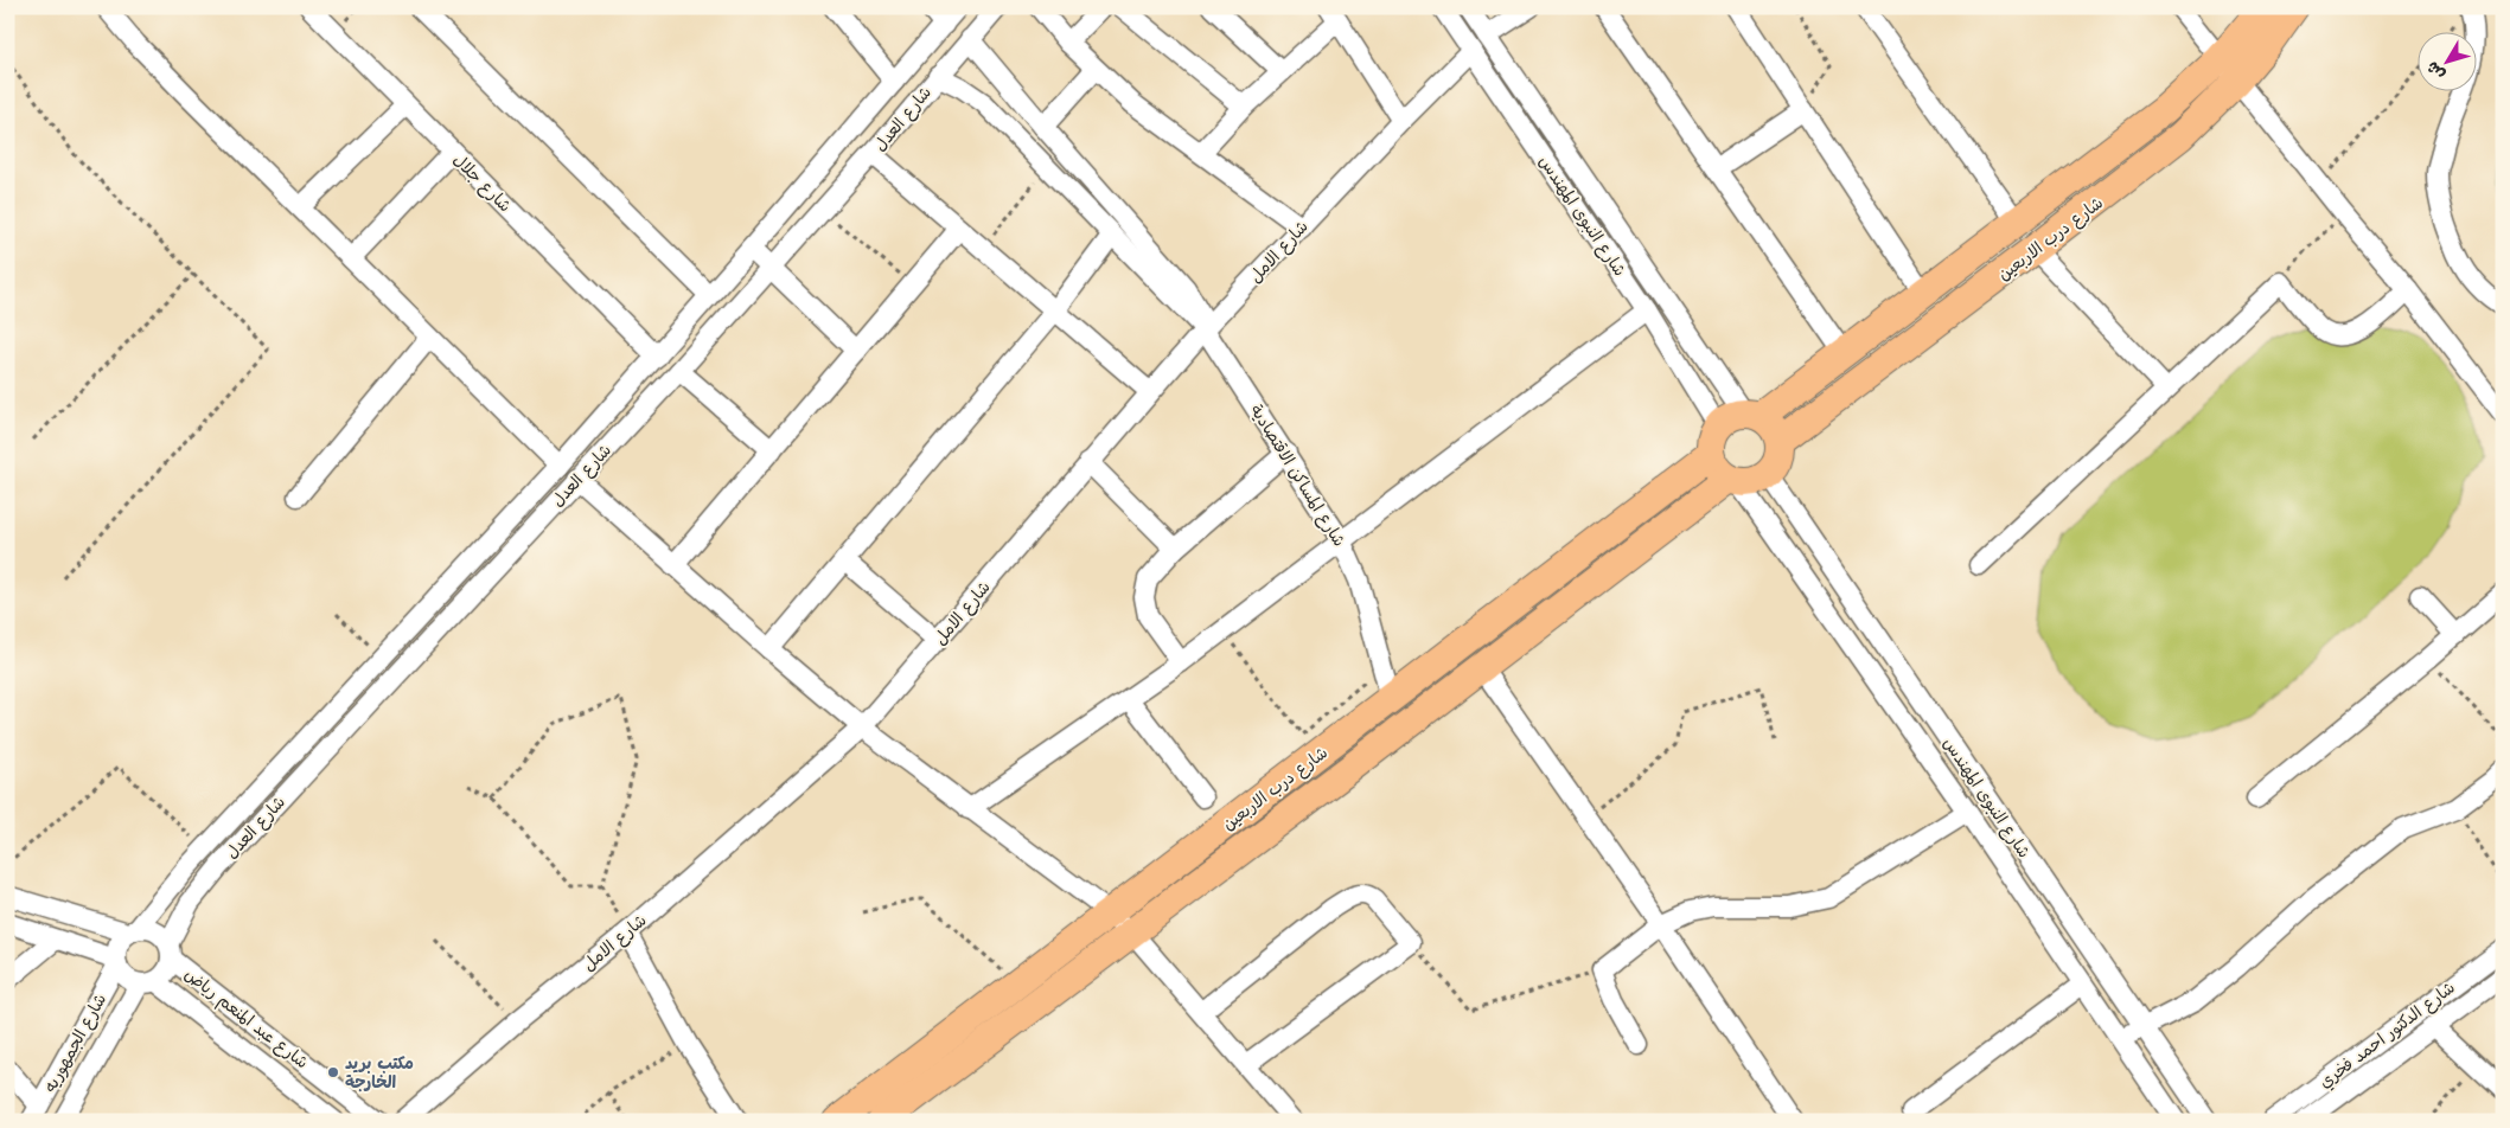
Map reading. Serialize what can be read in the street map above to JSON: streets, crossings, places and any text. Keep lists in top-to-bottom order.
{
  "streets": {
    "highway": ["شارع درب الاربعين"],
    "street": [
      "شارع العدل",
      "شارع جلال",
      "شارع النبوى المهندس",
      "شارع الامل",
      "شارع المساكن الاقتصادية",
      "شارع عبد المنعم رياض",
      "شارع الدكتور احمد فخري",
      "شارع الجمهوريه"
    ]
  },
  "crossings": [
    ["شارع العدل", "شارع جلال"],
    ["شارع العدل", "شارع المساكن الاقتصادية"],
    ["شارع العدل", "شارع عبد المنعم رياض"],
    ["شارع العدل", "شارع الجمهوريه"],
    ["شارع النبوى المهندس", "شارع درب الاربعين"],
    ["شارع النبوى المهندس", "شارع الامل"],
    ["شارع درب الاربعين", "شارع المساكن الاقتصادية"],
    ["شارع الامل", "شارع المساكن الاقتصادية"],
    ["شارع عبد المنعم رياض", "شارع الجمهوريه"]
  ],
  "places": ["مكتب بريد الخارجة"],
  "north": "bottom left"
}
